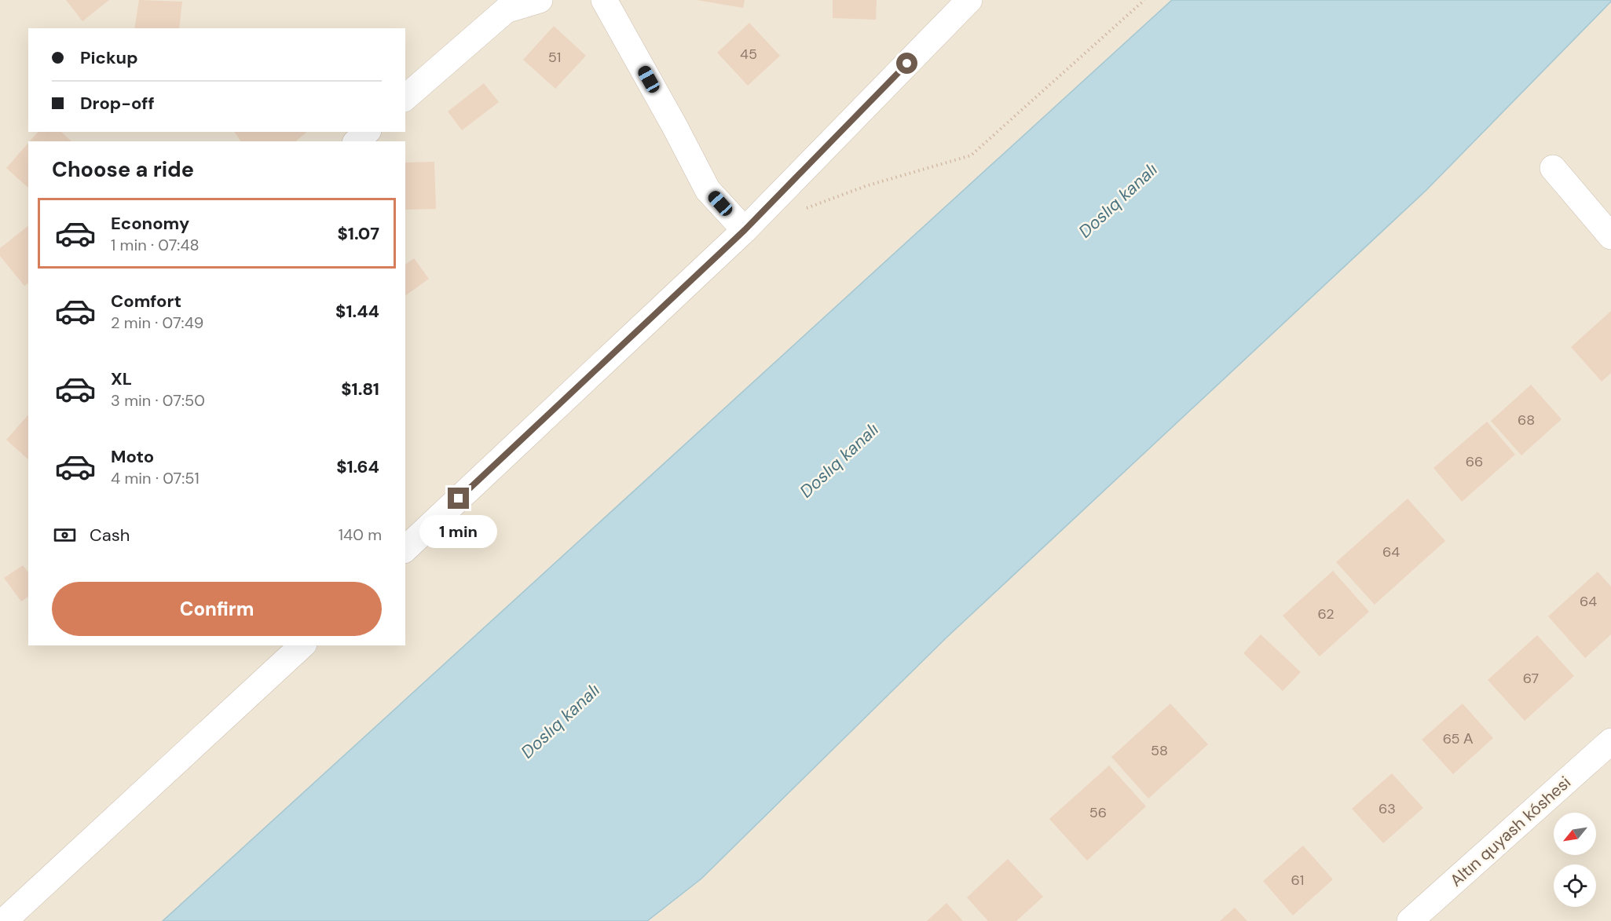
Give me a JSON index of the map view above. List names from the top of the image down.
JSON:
{
  "streets": {
    "street": ["Altın quyash kóshesi"]
  },
  "water": ["Doslıq kanalı"],
  "house_numbers": [
    "45",
    "51",
    "68",
    "66",
    "64",
    "64",
    "62",
    "67",
    "65 А",
    "58",
    "63",
    "56",
    "61"
  ],
  "north": "bottom left",
  "page": {
    "banner": ["Pickup", "Drop-off"],
    "heading": "Choose a ride",
    "list": [
      {
        "name": "Economy",
        "note": "1 min · 07:48",
        "value": "$1.07"
      },
      {
        "name": "Comfort",
        "note": "2 min · 07:49",
        "value": "$1.44"
      },
      {
        "name": "XL",
        "note": "3 min · 07:50",
        "value": "$1.81"
      },
      {
        "name": "Moto",
        "note": "4 min · 07:51",
        "value": "$1.64"
      }
    ],
    "pay": ["Cash", "140 m"],
    "bubble": "1 min",
    "buttons": "Confirm"
  }
}
